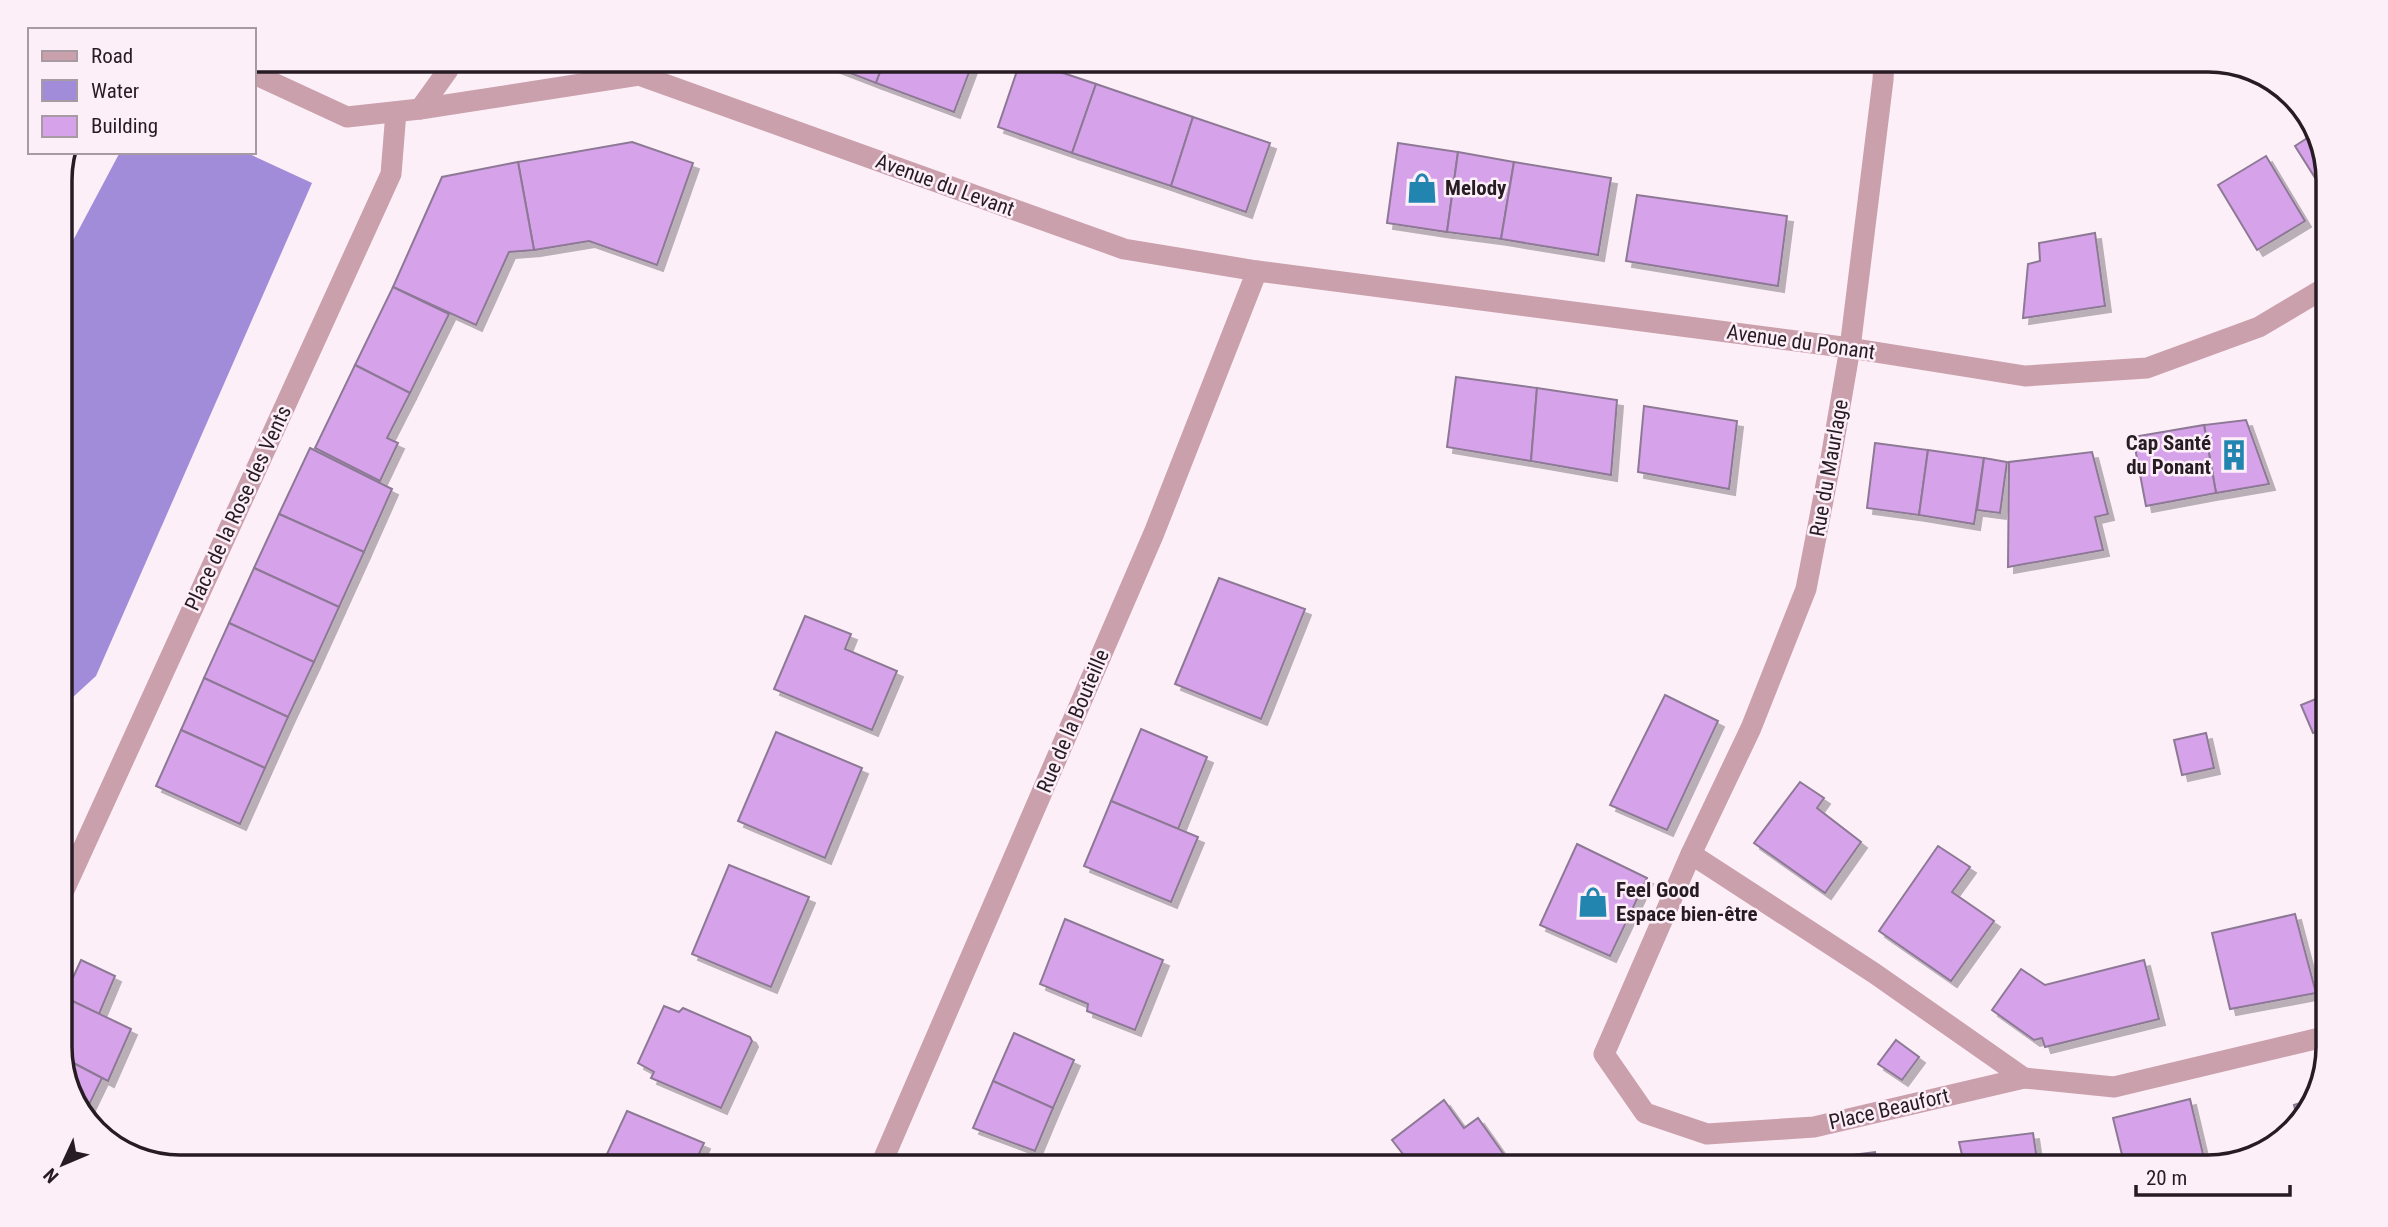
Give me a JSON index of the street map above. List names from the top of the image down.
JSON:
{
  "streets": {
    "street": [
      "Avenue du Levant",
      "Avenue du Ponant",
      "Rue du Maurlage",
      "Place de la Rose des Vents",
      "Rue de la Bouteille",
      "Place Beaufort"
    ]
  },
  "crossings": [
    ["Avenue du Levant", "Avenue du Ponant"],
    ["Avenue du Levant", "Place de la Rose des Vents"],
    ["Avenue du Levant", "Rue de la Bouteille"],
    ["Avenue du Ponant", "Rue du Maurlage"],
    ["Avenue du Ponant", "Rue de la Bouteille"],
    ["Rue du Maurlage", "Place Beaufort"]
  ],
  "places": {
    "shop": ["Melody", "Feel Good Espace bien-être"],
    "building": ["Cap Santé du Ponant"]
  },
  "legend": ["Road", "Water", "Building"],
  "scale_bar": "20 m",
  "north": "bottom left"
}
